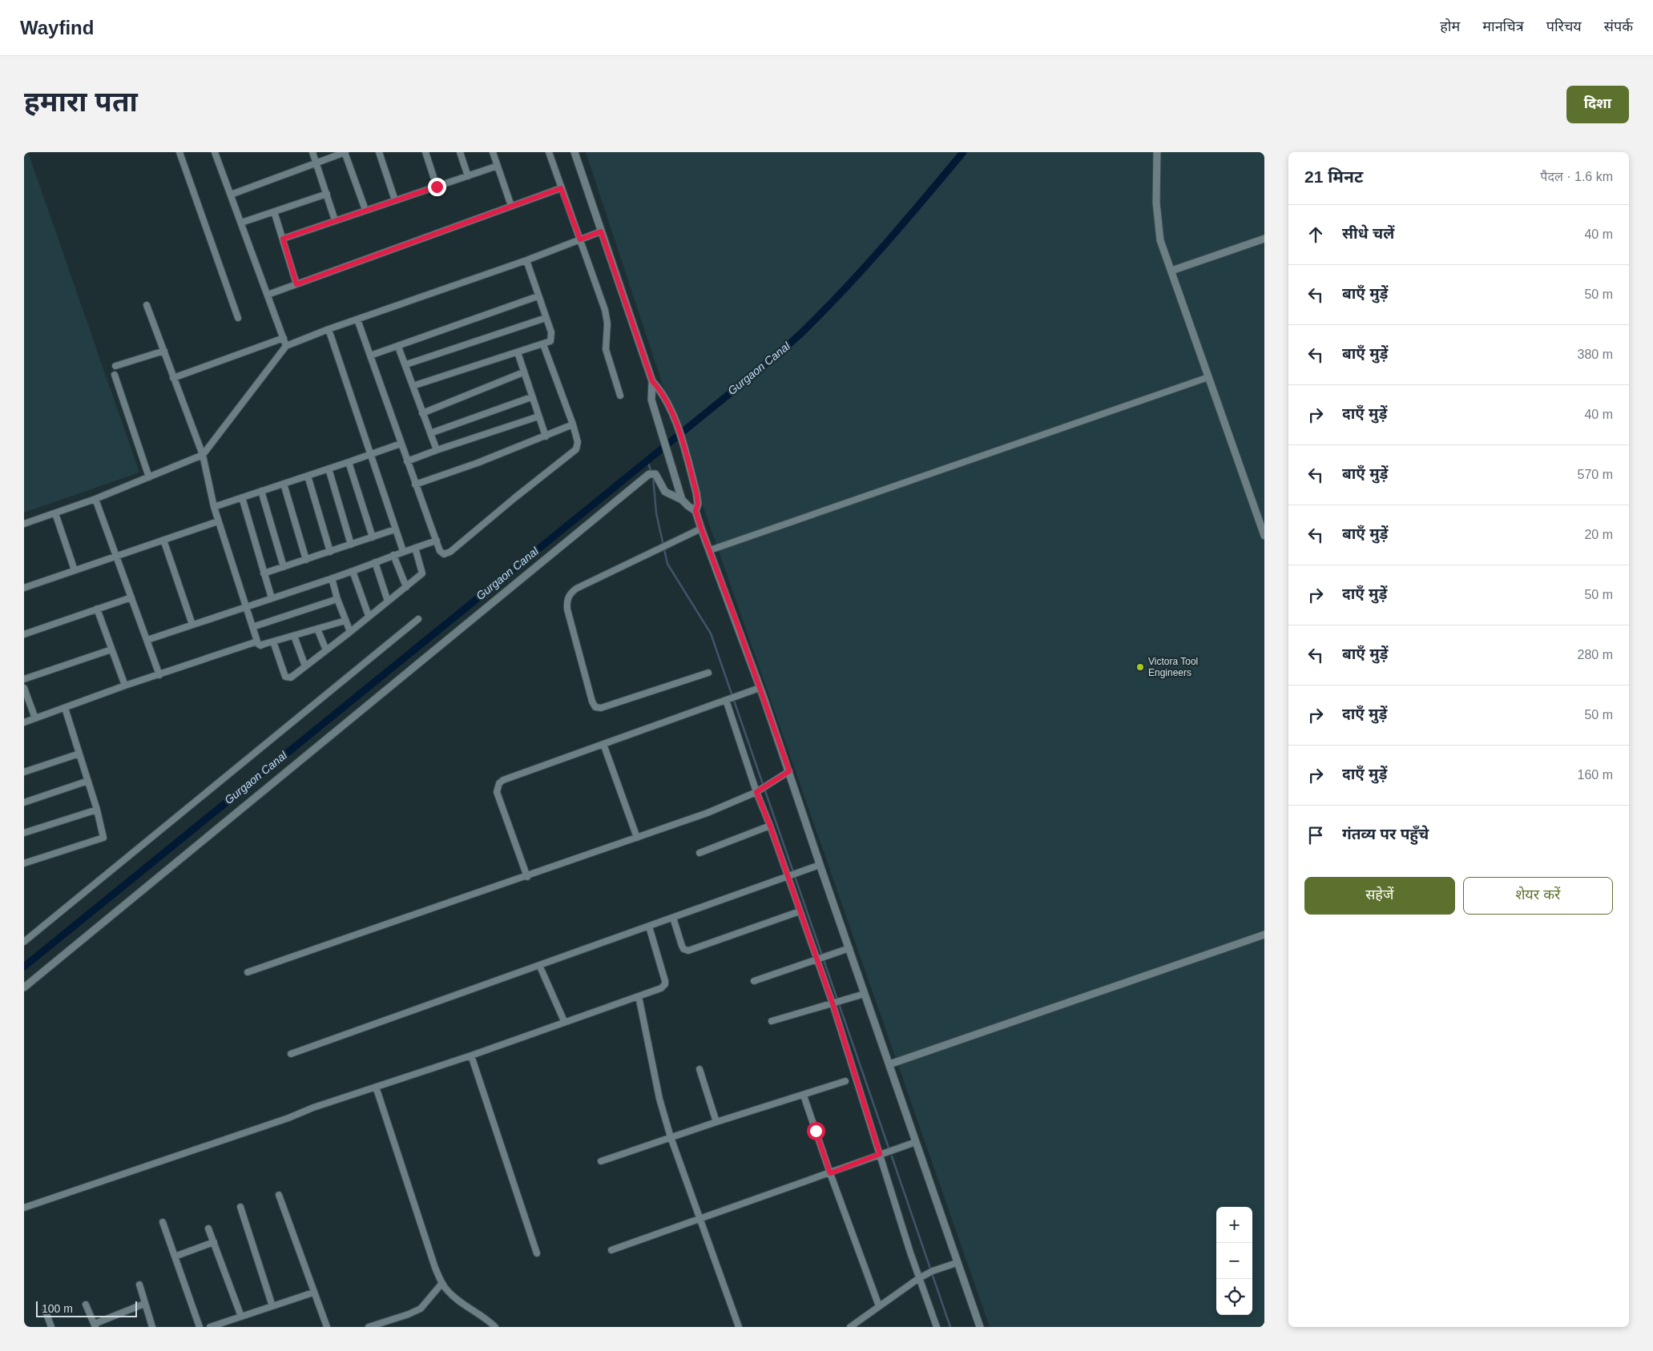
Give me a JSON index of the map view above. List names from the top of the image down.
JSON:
{
  "water": ["Gurgaon Canal"],
  "places": ["Victora Tool Engineers"],
  "scale_bar": "100 m",
  "page": {
    "header": "Wayfind",
    "nav": [
      "होम",
      "मानचित्र",
      "परिचय",
      "संपर्क"
    ],
    "title": "हमारा पता",
    "buttons": [
      "दिशा",
      ["सहेजें", "शेयर करें"]
    ],
    "heading": ["21 मिनट", "पैदल · 1.6 km"],
    "list": [
      ["सीधे चलें", "40 m"],
      ["बाएँ मुड़ें", "50 m"],
      ["बाएँ मुड़ें", "380 m"],
      ["दाएँ मुड़ें", "40 m"],
      ["बाएँ मुड़ें", "570 m"],
      ["बाएँ मुड़ें", "20 m"],
      ["दाएँ मुड़ें", "50 m"],
      ["बाएँ मुड़ें", "280 m"],
      ["दाएँ मुड़ें", "50 m"],
      ["दाएँ मुड़ें", "160 m"],
      "गंतव्य पर पहुँचे"
    ],
    "map_buttons": ["+", "−"],
    "scale": "100 m"
  }
}
